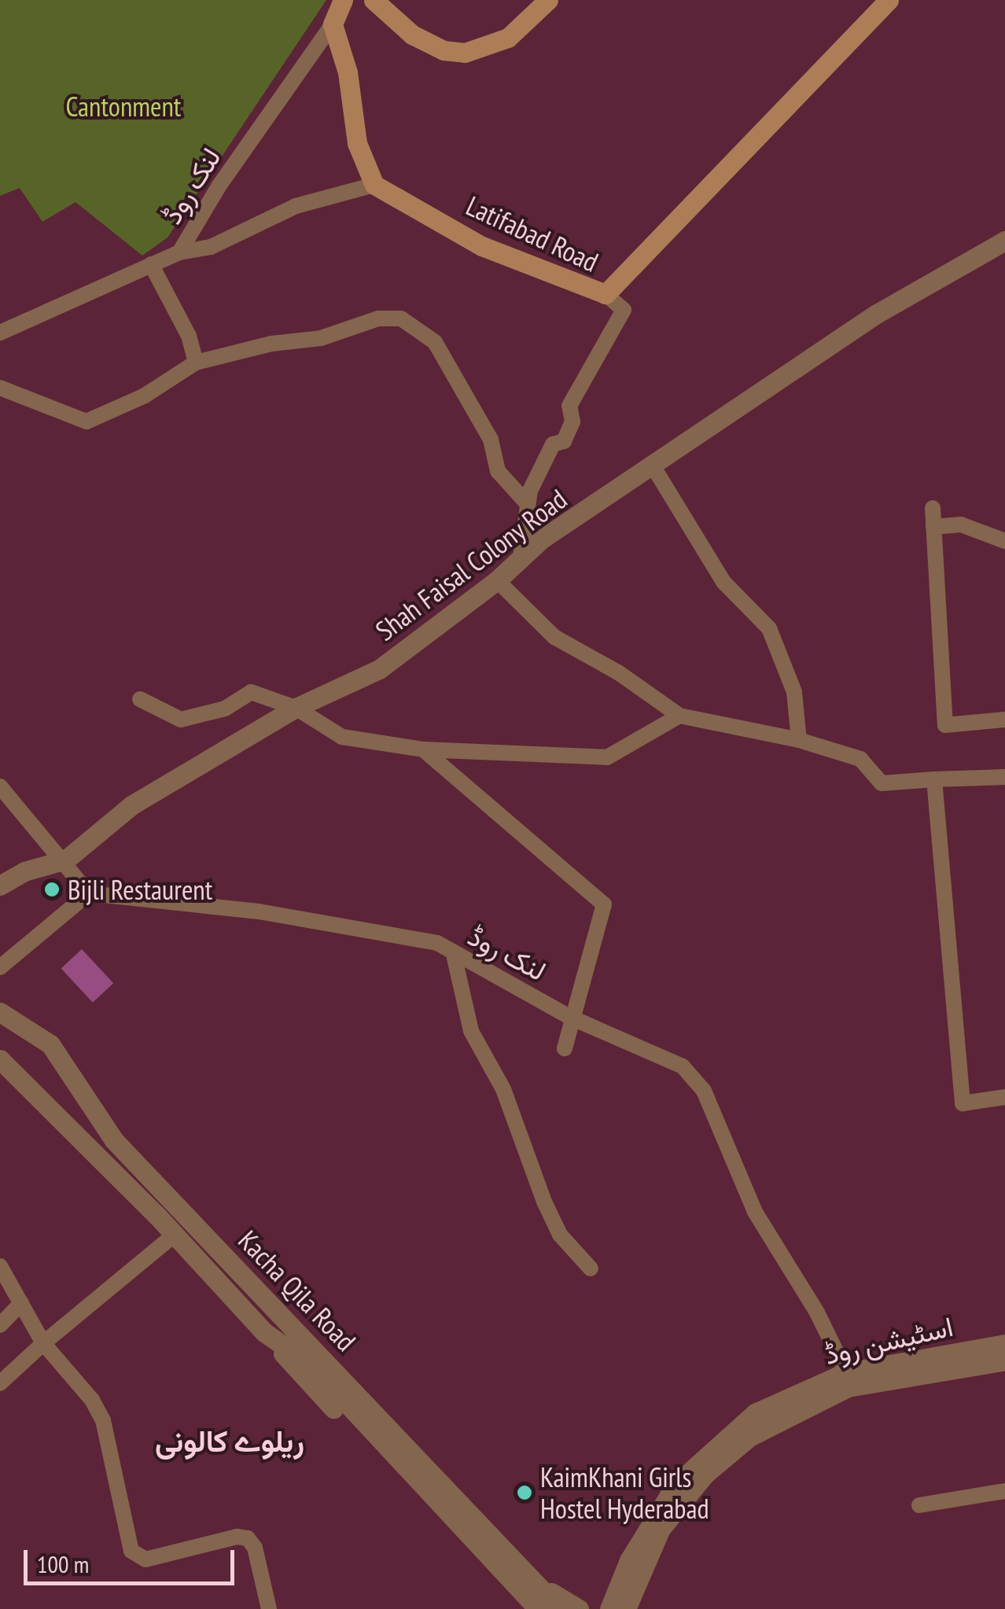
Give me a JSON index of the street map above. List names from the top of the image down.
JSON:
{
  "streets": {
    "main road": ["Latifabad Road"],
    "street": [
      "لنک روڈ",
      "Shah Faisal Colony Road",
      "Kacha Qila Road",
      "اسٹیشن روڈ"
    ]
  },
  "crossings": [
    ["لنک روڈ", "اسٹیشن روڈ"]
  ],
  "districts": ["ریلوے کالونی"],
  "parks": ["Cantonment"],
  "places": ["Bijli Restaurent", "KaimKhani Girls Hostel Hyderabad"],
  "scale_bar": "100 m"
}
